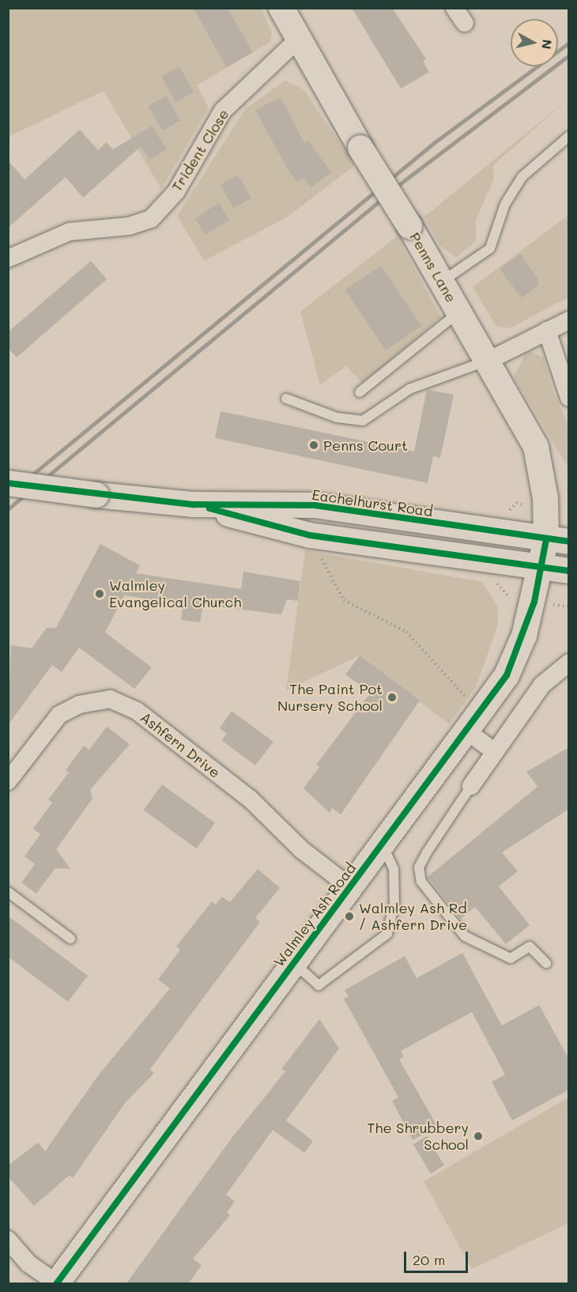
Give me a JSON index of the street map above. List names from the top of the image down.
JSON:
{
  "streets": {
    "main road": ["Penns Lane", "Eachelhurst Road", "Walmley Ash Road"],
    "street": ["Trident Close", "Ashfern Drive"]
  },
  "crossings": [
    ["Trident Close", "Penns Lane"],
    ["Penns Lane", "Eachelhurst Road"],
    ["Penns Lane", "Walmley Ash Road"],
    ["Eachelhurst Road", "Walmley Ash Road"],
    ["Ashfern Drive", "Walmley Ash Road"]
  ],
  "places": [
    "Penns Court",
    "Walmley Evangelical Church",
    "The Paint Pot Nursery School",
    "Walmley Ash Rd / Ashfern Drive",
    "The Shrubbery School"
  ],
  "scale_bar": "20 m",
  "north": "right"
}
